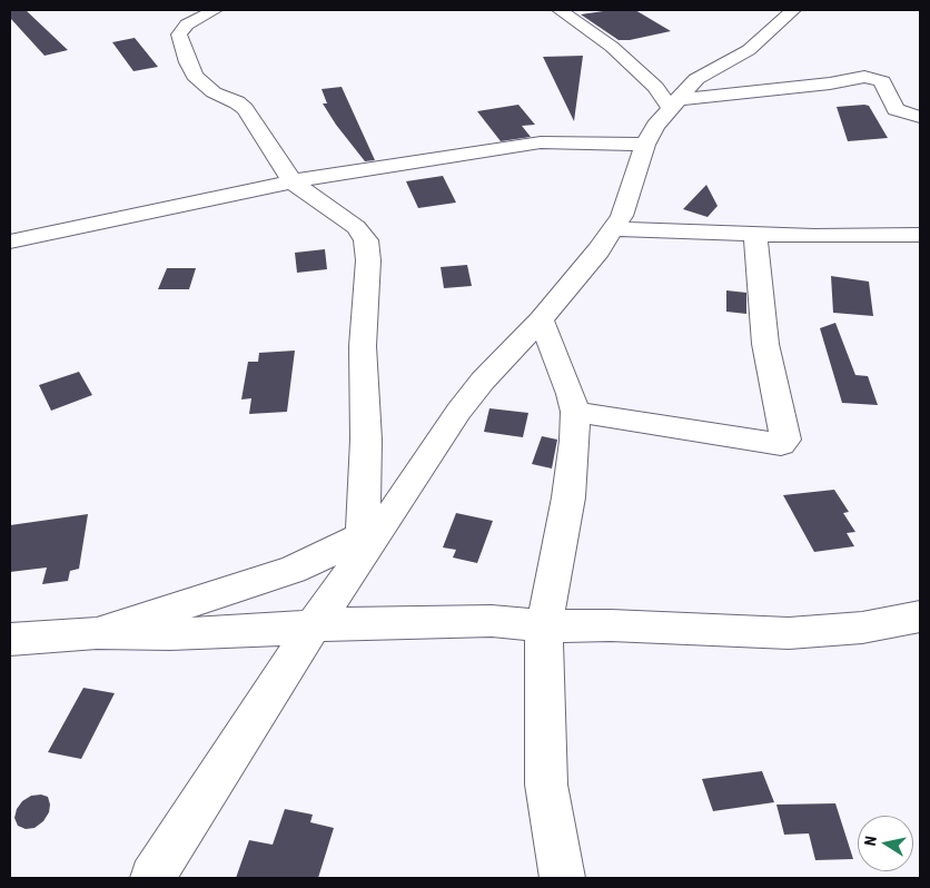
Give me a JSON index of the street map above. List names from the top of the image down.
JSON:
{
  "north": "left"
}
